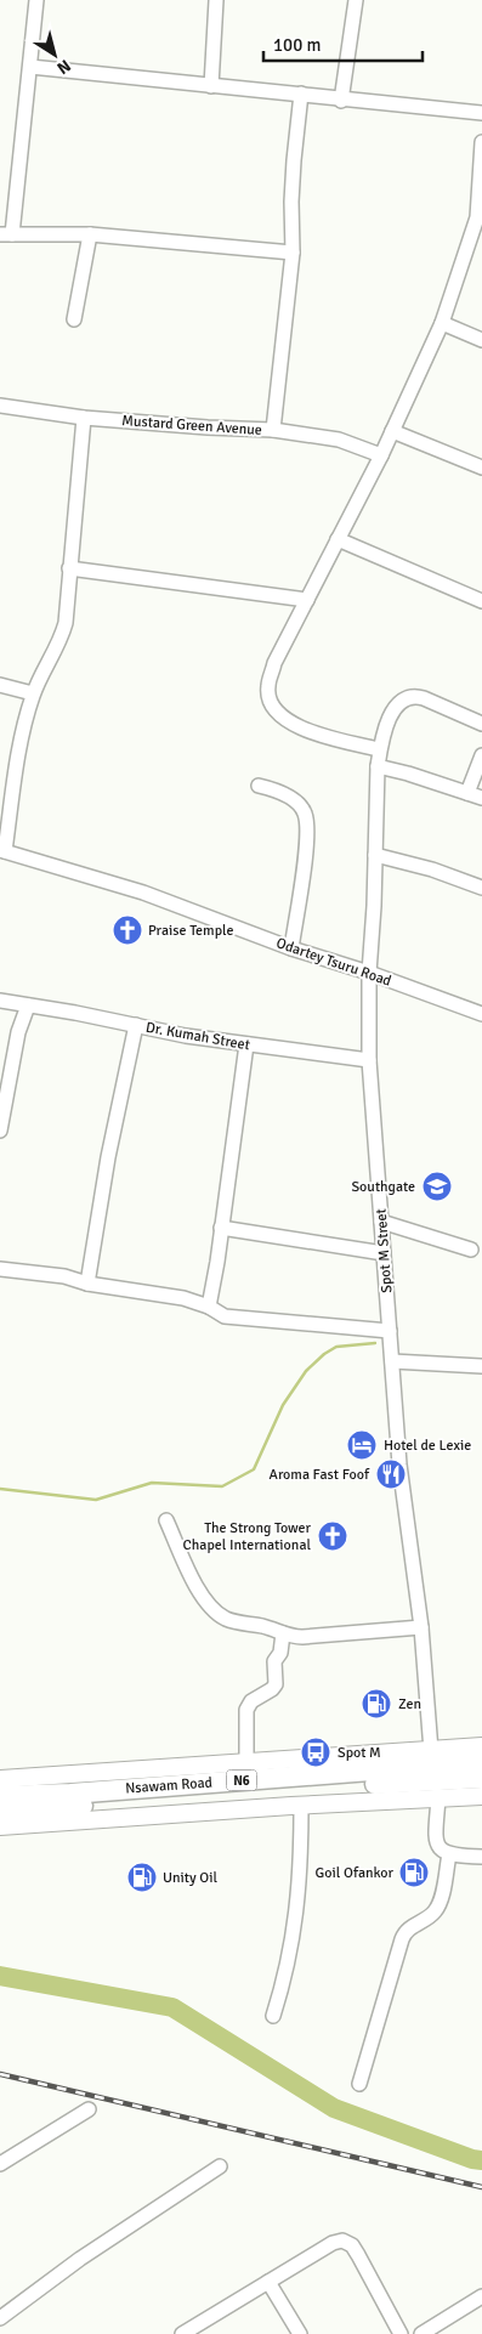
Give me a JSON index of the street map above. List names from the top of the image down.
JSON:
{
  "streets": {
    "highway": ["N6", "Nsawam Road"],
    "street": [
      "Mustard Green Avenue",
      "Odartey Tsuru Road",
      "Dr. Kumah Street",
      "Spot M Street"
    ]
  },
  "crossings": [
    ["Odartey Tsuru Road", "Spot M Street"],
    ["Dr. Kumah Street", "Spot M Street"]
  ],
  "places": {
    "church": ["Praise Temple", "The Strong Tower Chapel International"],
    "school or university": ["Southgate"],
    "hotel": ["Hotel de Lexie"],
    "restaurant": ["Aroma Fast Foof"],
    "fuel station": ["Zen", "Goil Ofankor", "Unity Oil"],
    "bus stop": ["Spot M"]
  },
  "scale_bar": "100 m",
  "north": "bottom right"
}
